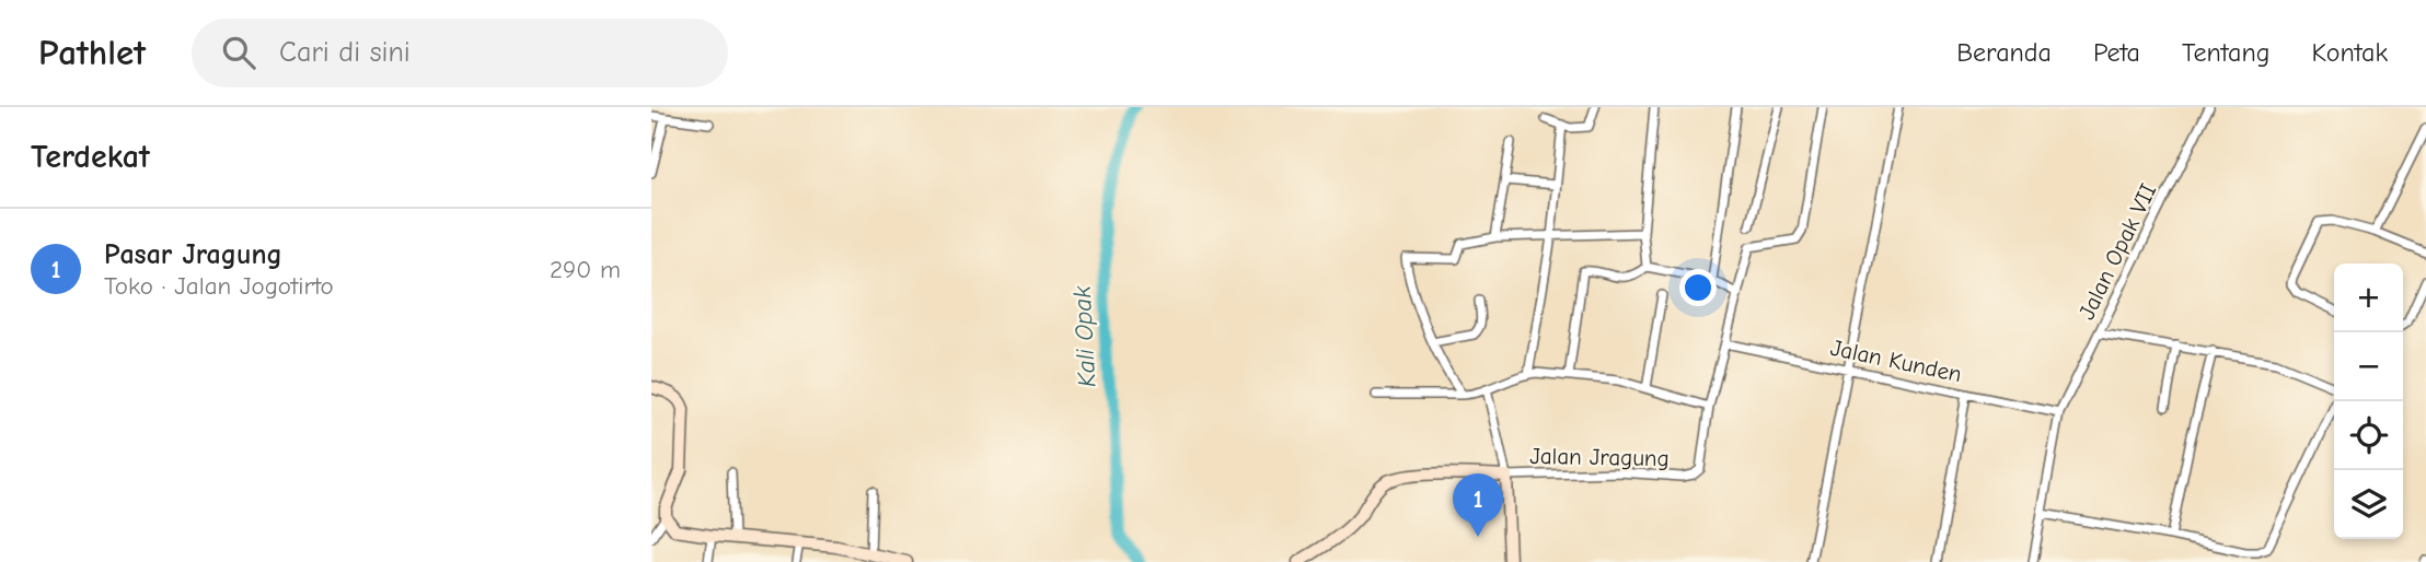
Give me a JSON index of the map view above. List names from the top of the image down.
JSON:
{
  "streets": {
    "street": ["Jalan Opak VII", "Jalan Kunden", "Jalan Jragung"]
  },
  "crossings": [
    ["Jalan Opak VII", "Jalan Kunden"],
    ["Jalan Kunden", "Jalan Jragung"]
  ],
  "water": ["Kali Opak"],
  "page": {
    "header": "Pathlet",
    "search": "Cari di sini",
    "nav": [
      "Beranda",
      "Peta",
      "Tentang",
      "Kontak"
    ],
    "heading": "Terdekat",
    "list": [
      {
        "mark": "1",
        "name": "Pasar Jragung",
        "note": "Toko · Jalan Jogotirto",
        "value": "290 m"
      }
    ],
    "map_buttons": ["+", "−"],
    "pins": "1"
  }
}
